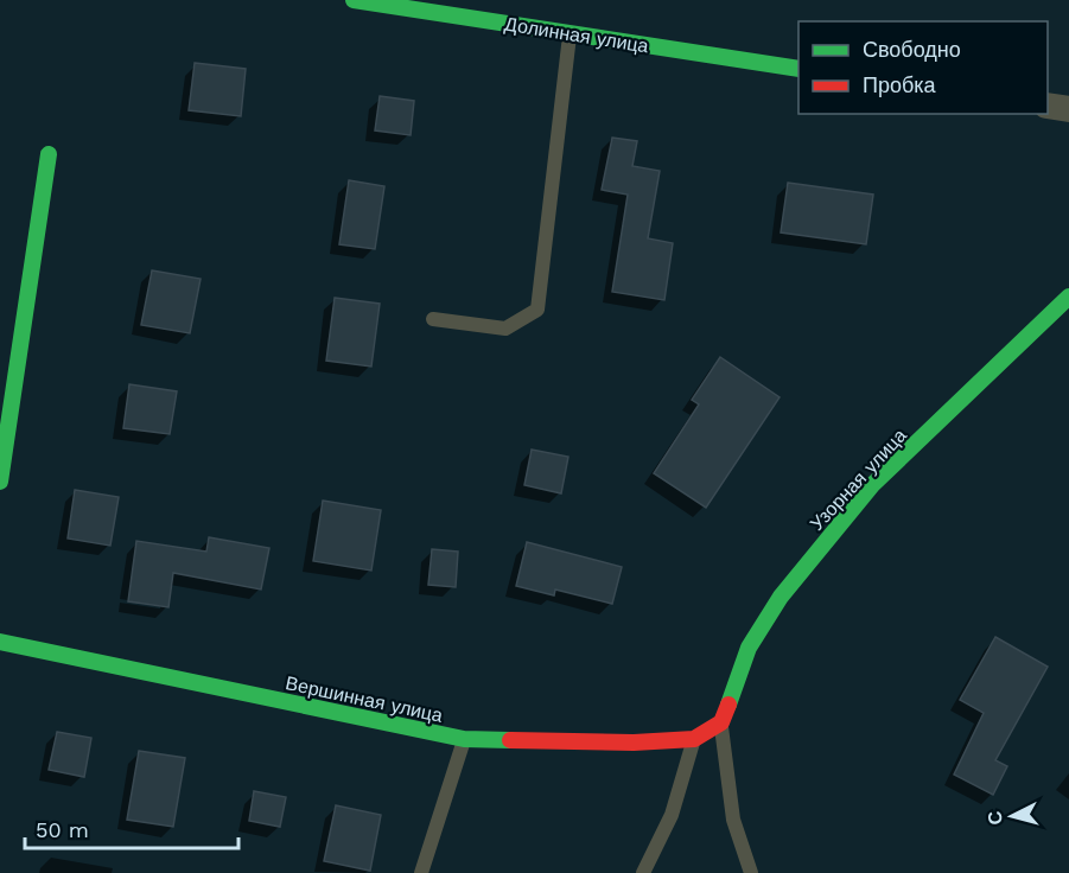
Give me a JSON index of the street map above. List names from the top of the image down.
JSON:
{
  "streets": {
    "street": ["Долинная улица", "Узорная улица", "Вершинная улица"]
  },
  "legend": ["Свободно", "Пробка"],
  "scale_bar": "50 m",
  "north": "left"
}
